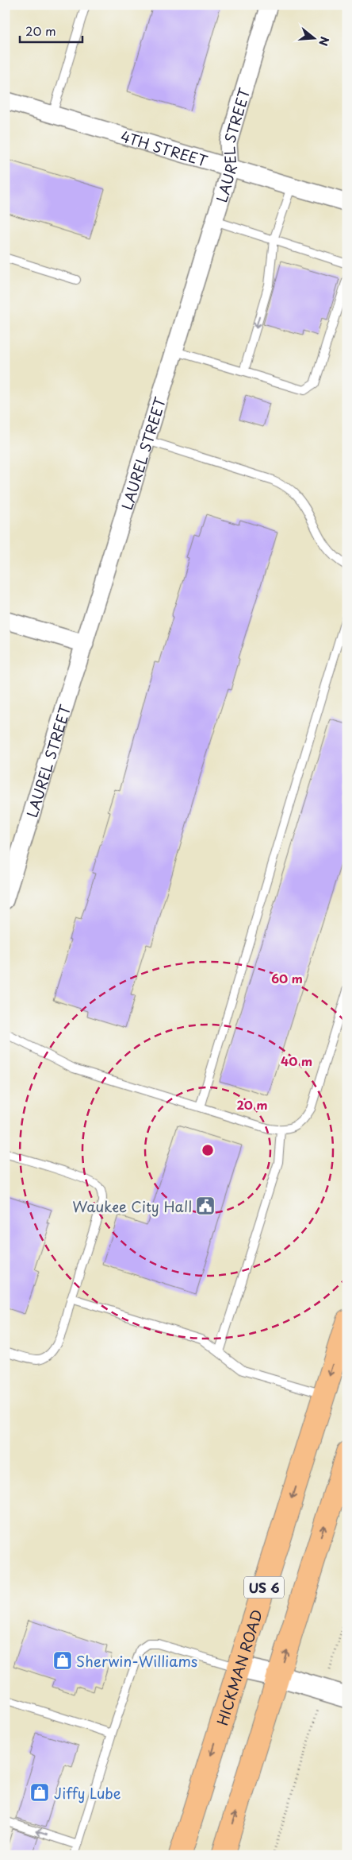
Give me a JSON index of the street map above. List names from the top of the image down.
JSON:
{
  "streets": {
    "highway": ["US 6", "HICKMAN ROAD"],
    "street": ["LAUREL STREET", "4TH STREET"]
  },
  "crossings": [
    ["LAUREL STREET", "4TH STREET"]
  ],
  "places": {
    "public building": ["Waukee City Hall"],
    "shop": ["Sherwin-Williams", "Jiffy Lube"]
  },
  "scale_bar": "20 m",
  "north": "right",
  "rings": ["60 m", "40 m", "20 m"]
}
